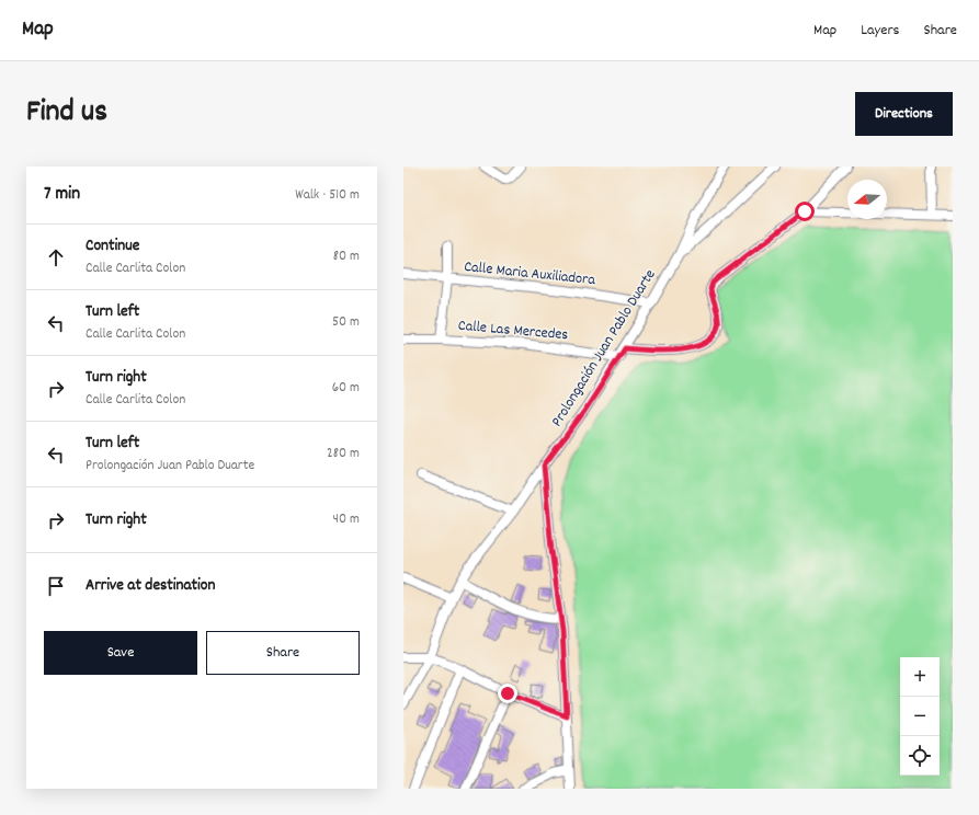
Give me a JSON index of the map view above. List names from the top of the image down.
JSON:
{
  "streets": {
    "street": ["Calle Maria Auxiliadora", "Calle Las Mercedes", "Prolongación Juan Pablo Duarte"]
  },
  "crossings": [
    ["Calle Maria Auxiliadora", "Prolongación Juan Pablo Duarte"],
    ["Calle Las Mercedes", "Prolongación Juan Pablo Duarte"]
  ],
  "north": "left",
  "page": {
    "header": "Map",
    "nav": ["Map", "Layers", "Share"],
    "title": "Find us",
    "buttons": [
      "Directions",
      ["Save", "Share"]
    ],
    "heading": ["7 min", "Walk · 510 m"],
    "list": [
      ["Continue", "Calle Carlita Colon", "80 m"],
      ["Turn left", "Calle Carlita Colon", "50 m"],
      ["Turn right", "Calle Carlita Colon", "60 m"],
      ["Turn left", "Prolongación Juan Pablo Duarte", "280 m"],
      ["Turn right", "40 m"],
      "Arrive at destination"
    ],
    "map_buttons": ["+", "−"]
  }
}
